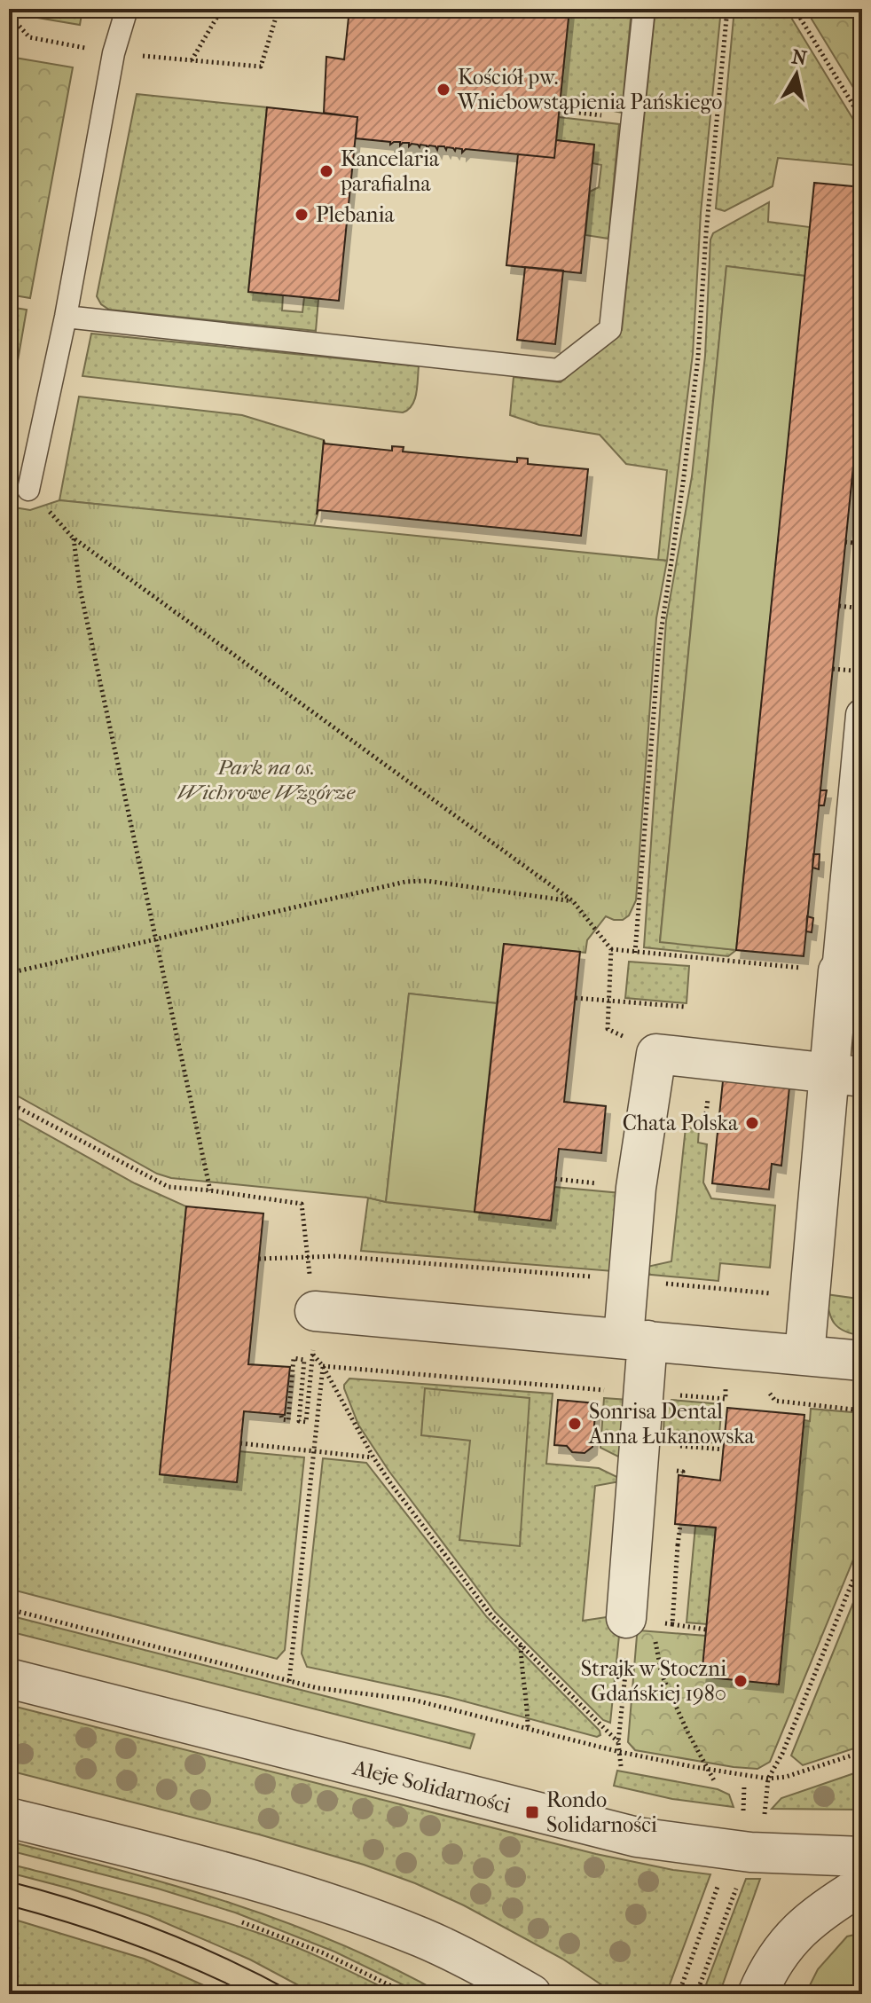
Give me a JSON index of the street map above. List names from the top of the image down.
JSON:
{
  "streets": {
    "street": ["Aleje Solidarności"]
  },
  "parks": ["Park na os. Wichrowe Wzgórze"],
  "places": {
    "other": [
      "Kościół pw. Wniebowstąpienia Pańskiego",
      "Kancelaria parafialna",
      "Plebania",
      "Chata Polska",
      "Sonrisa Dental Anna Łukanowska",
      "Strajk w Stoczni Gdańskiej 1980"
    ],
    "transit": ["Rondo Solidarności"]
  },
  "north": "top"
}
